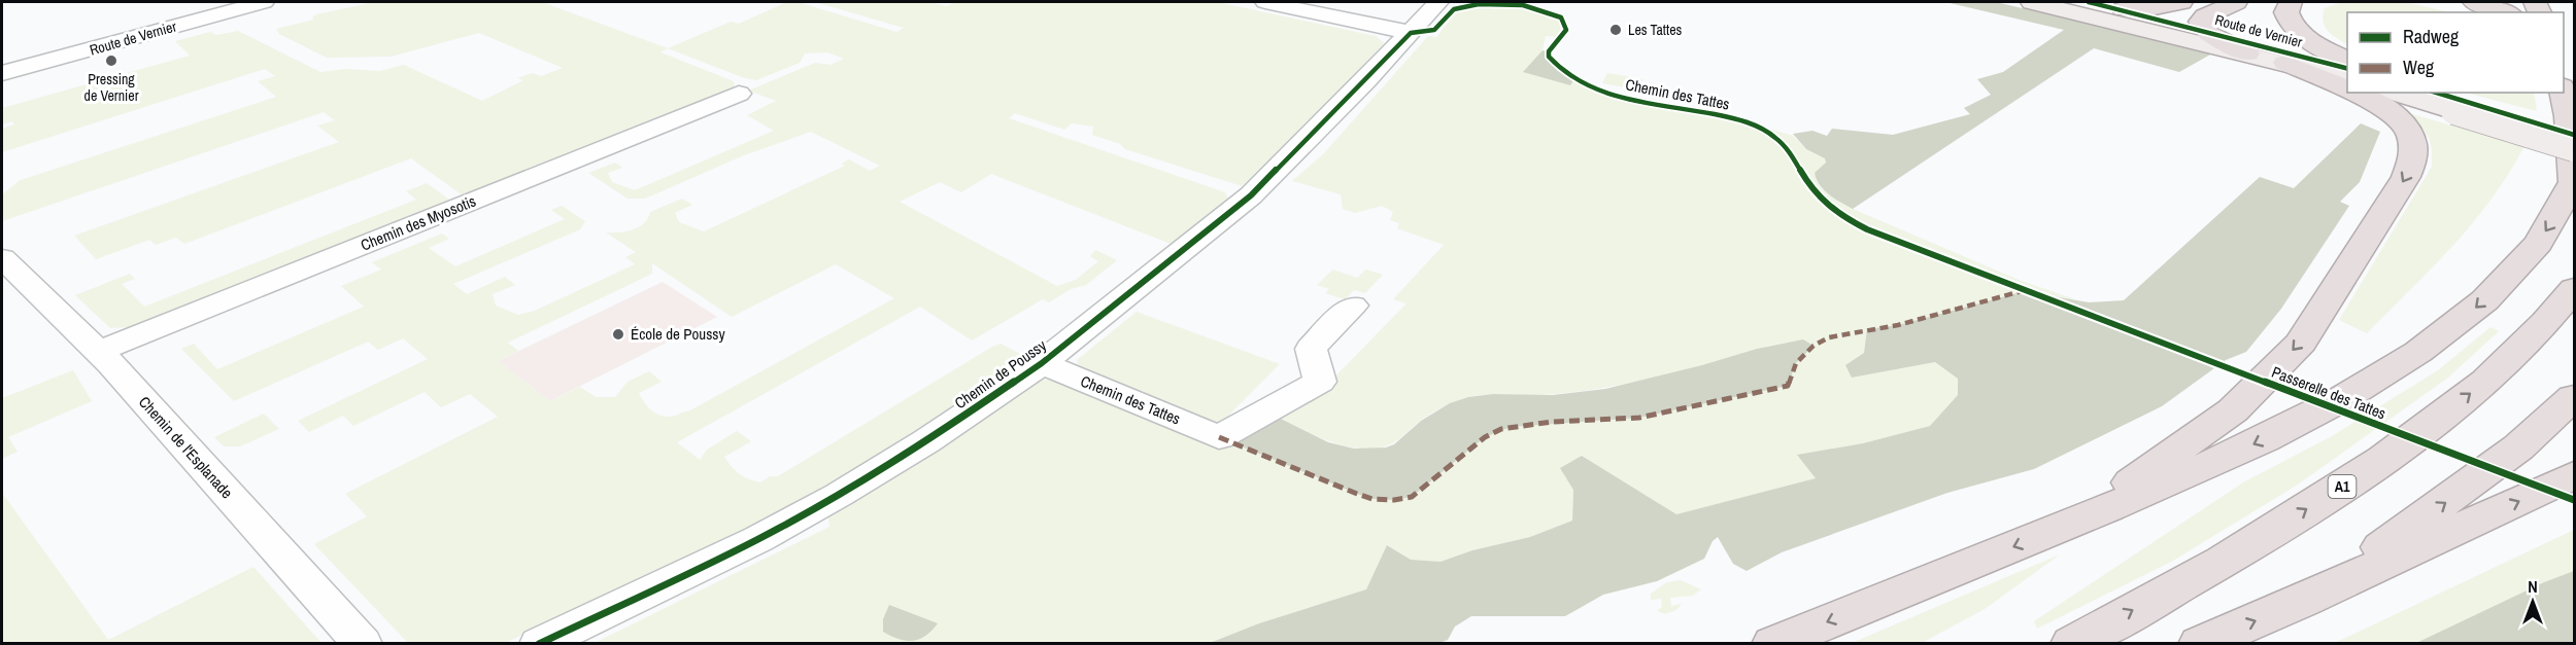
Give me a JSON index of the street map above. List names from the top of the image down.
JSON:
{
  "streets": {
    "highway": ["A1"],
    "main road": ["Route de Vernier"],
    "street": [
      "Chemin des Tattes",
      "Chemin des Myosotis",
      "Chemin de Poussy",
      "Chemin de l'Esplanade"
    ],
    "cycle path": ["Passerelle des Tattes"]
  },
  "crossings": [
    ["Chemin des Tattes", "Chemin de Poussy"],
    ["Chemin des Myosotis", "Chemin de l'Esplanade"]
  ],
  "places": ["Les Tattes", "Pressing de Vernier", "École de Poussy"],
  "legend": ["Radweg", "Weg"],
  "north": "top"
}
